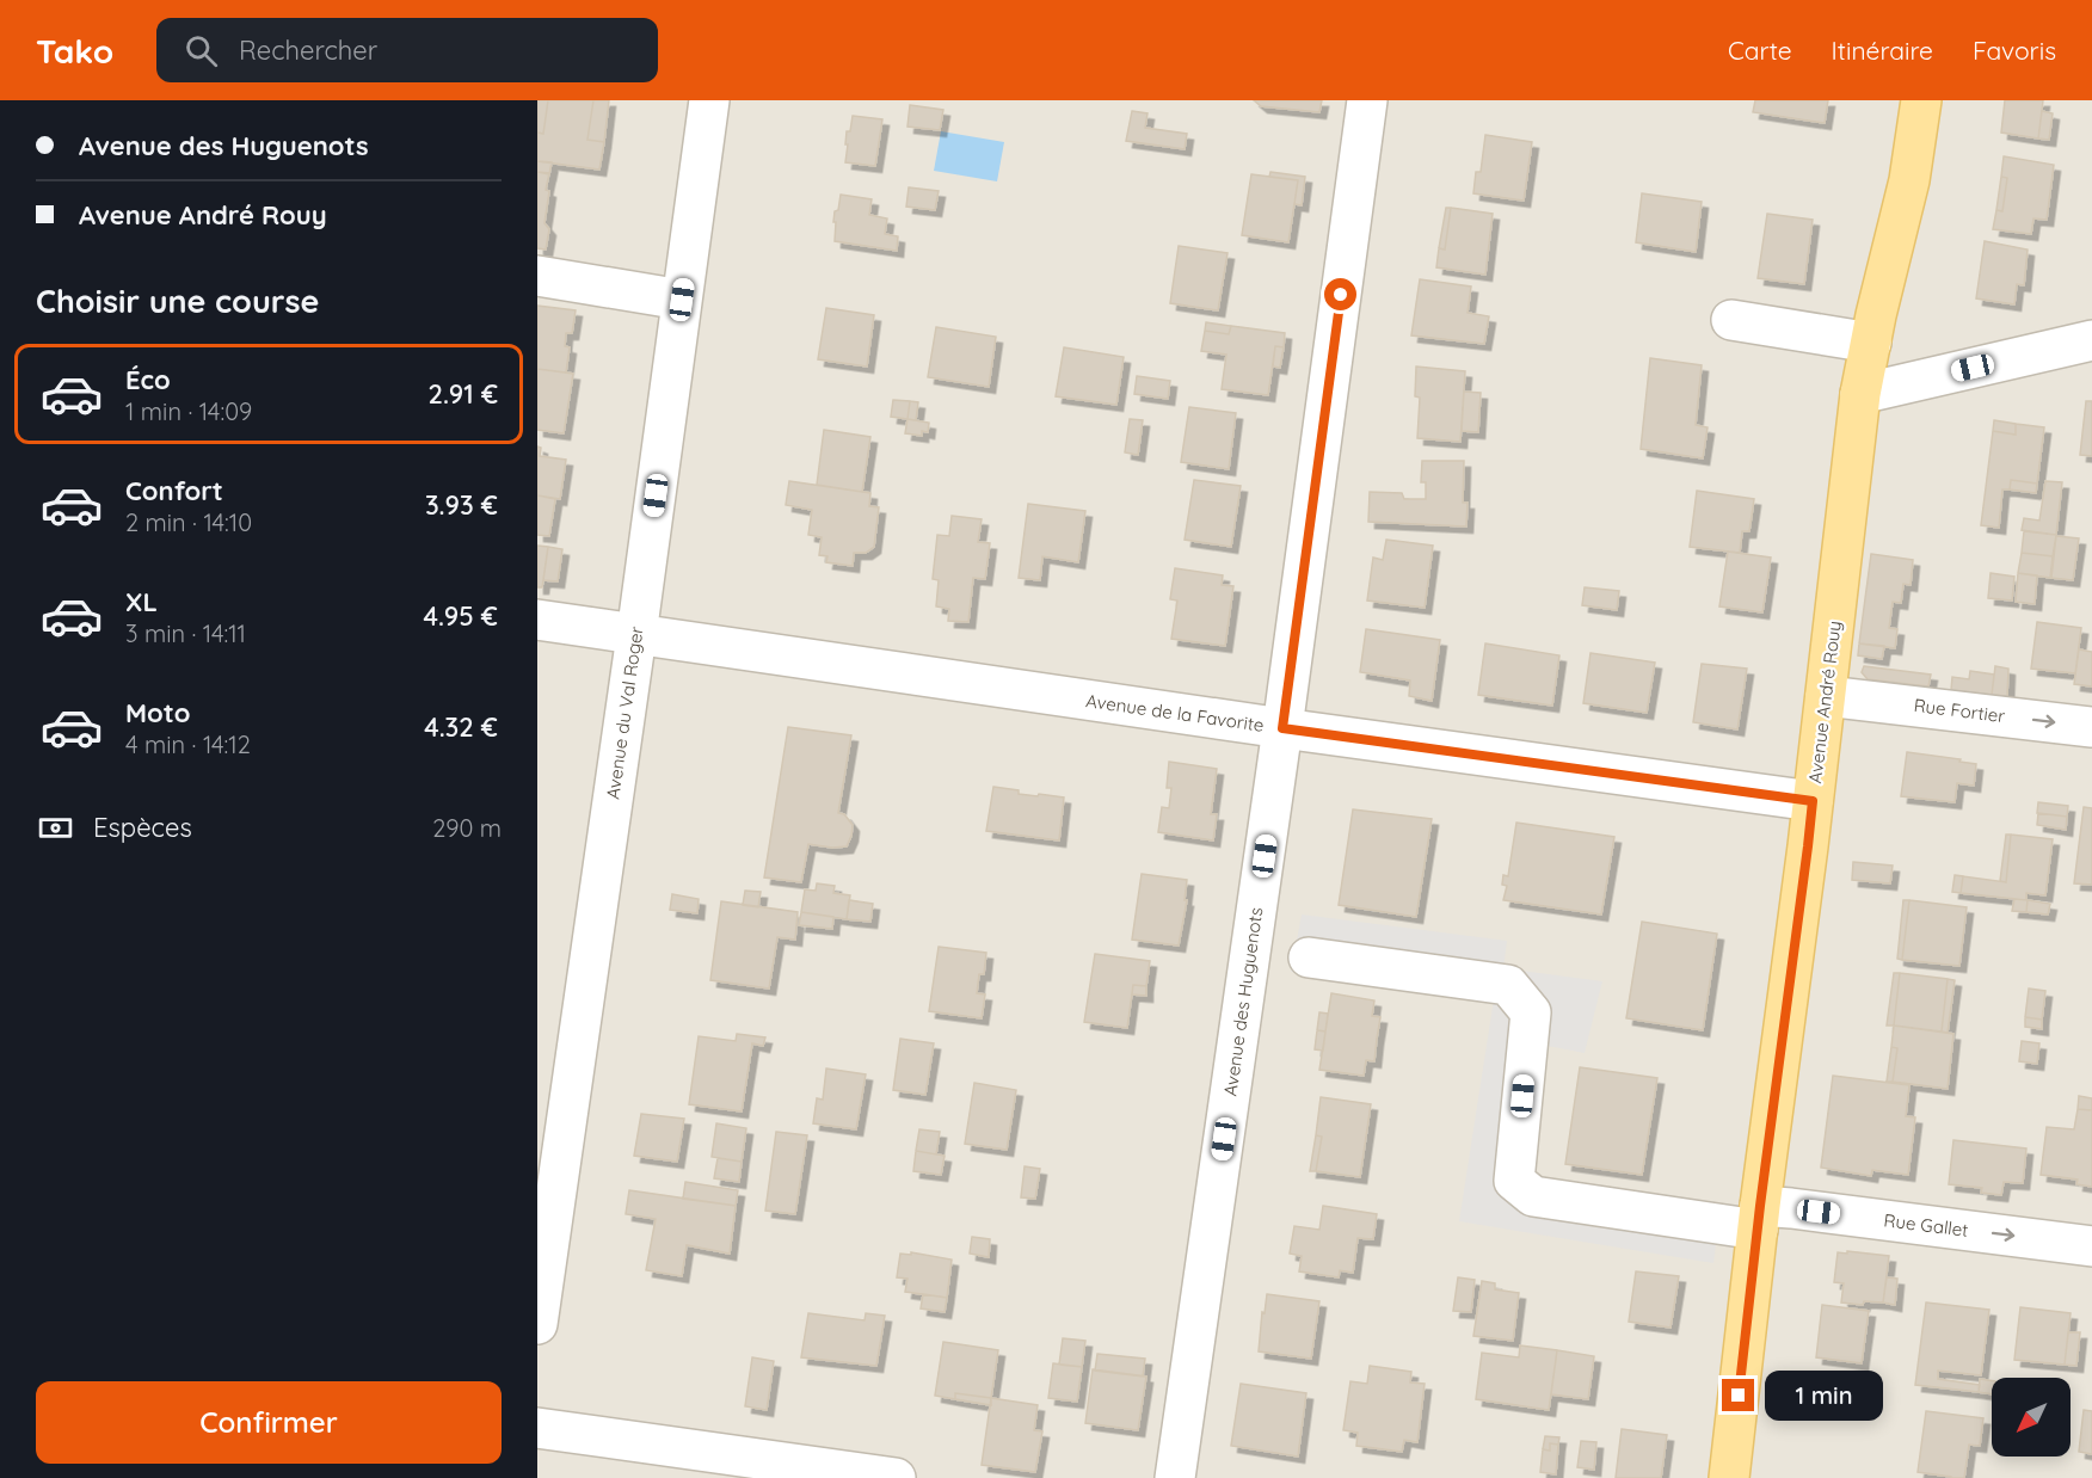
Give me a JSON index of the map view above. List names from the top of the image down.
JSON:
{
  "streets": {
    "main road": ["Avenue André Rouy"],
    "street": [
      "Rue Fortier",
      "Avenue du Val Roger",
      "Avenue de la Favorite",
      "Avenue des Huguenots",
      "Rue Gallet"
    ]
  },
  "crossings": [
    ["Avenue André Rouy", "Rue Fortier"],
    ["Avenue André Rouy", "Avenue de la Favorite"],
    ["Avenue André Rouy", "Rue Gallet"],
    ["Avenue du Val Roger", "Avenue de la Favorite"],
    ["Avenue de la Favorite", "Avenue des Huguenots"]
  ],
  "north": "bottom left",
  "page": {
    "header": "Tako",
    "search": "Rechercher",
    "nav": ["Carte", "Itinéraire", "Favoris"],
    "banner": ["Avenue des Huguenots", "Avenue André Rouy"],
    "heading": "Choisir une course",
    "list": [
      {
        "name": "Éco",
        "note": "1 min · 14:09",
        "value": "2.91 €"
      },
      {
        "name": "Confort",
        "note": "2 min · 14:10",
        "value": "3.93 €"
      },
      {
        "name": "XL",
        "note": "3 min · 14:11",
        "value": "4.95 €"
      },
      {
        "name": "Moto",
        "note": "4 min · 14:12",
        "value": "4.32 €"
      }
    ],
    "pay": ["Espèces", "290 m"],
    "buttons": "Confirmer",
    "bubble": "1 min"
  }
}
